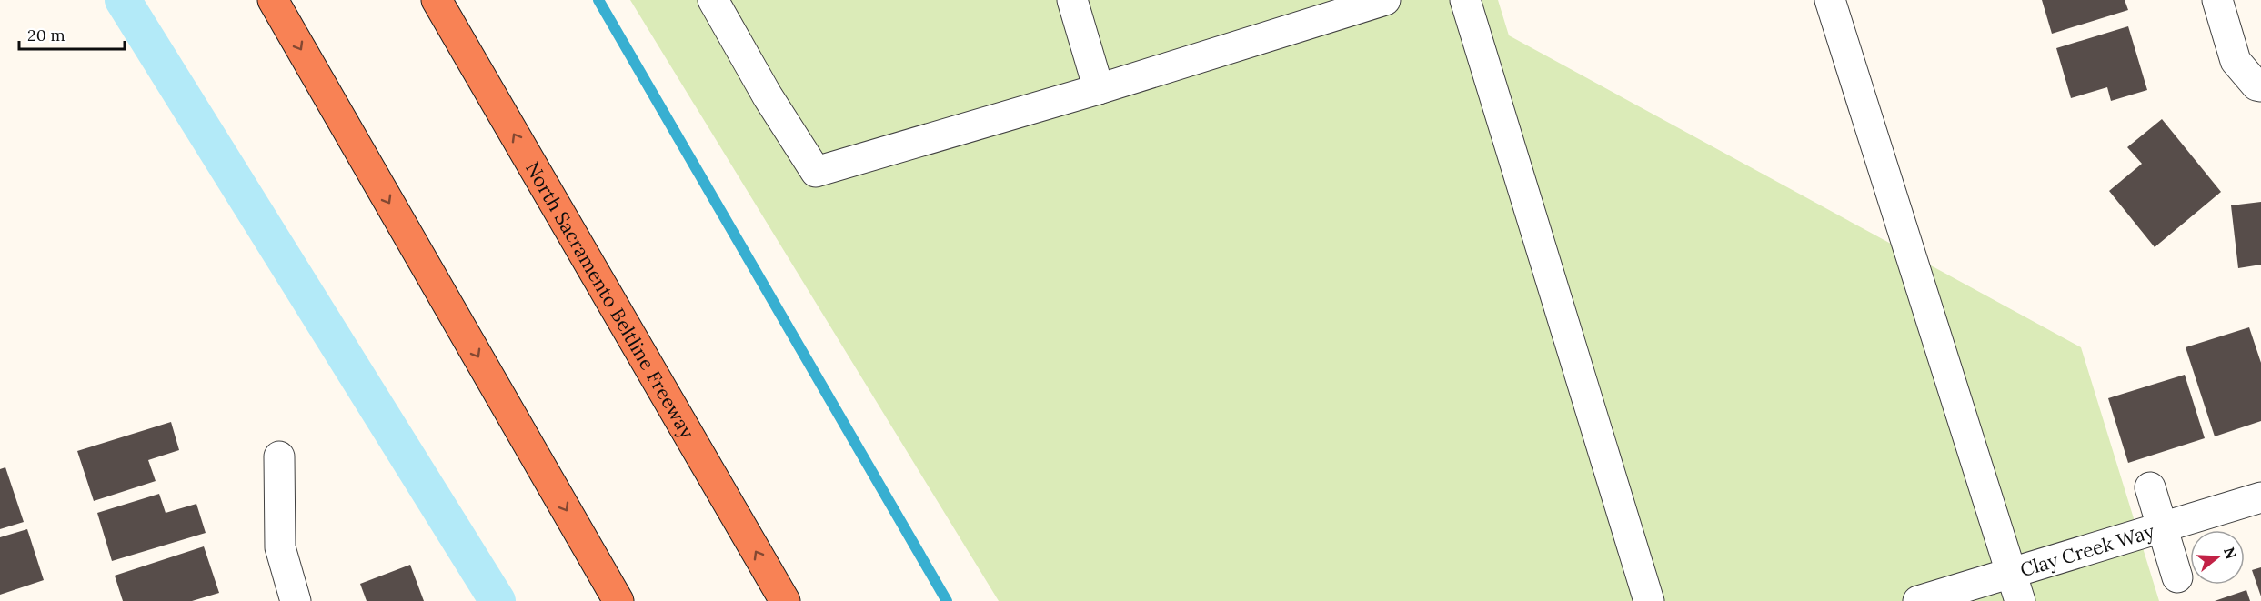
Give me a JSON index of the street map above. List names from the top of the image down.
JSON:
{
  "streets": {
    "highway": ["North Sacramento Beltline Freeway"],
    "street": ["Clay Creek Way"]
  },
  "scale_bar": "20 m",
  "north": "right"
}
